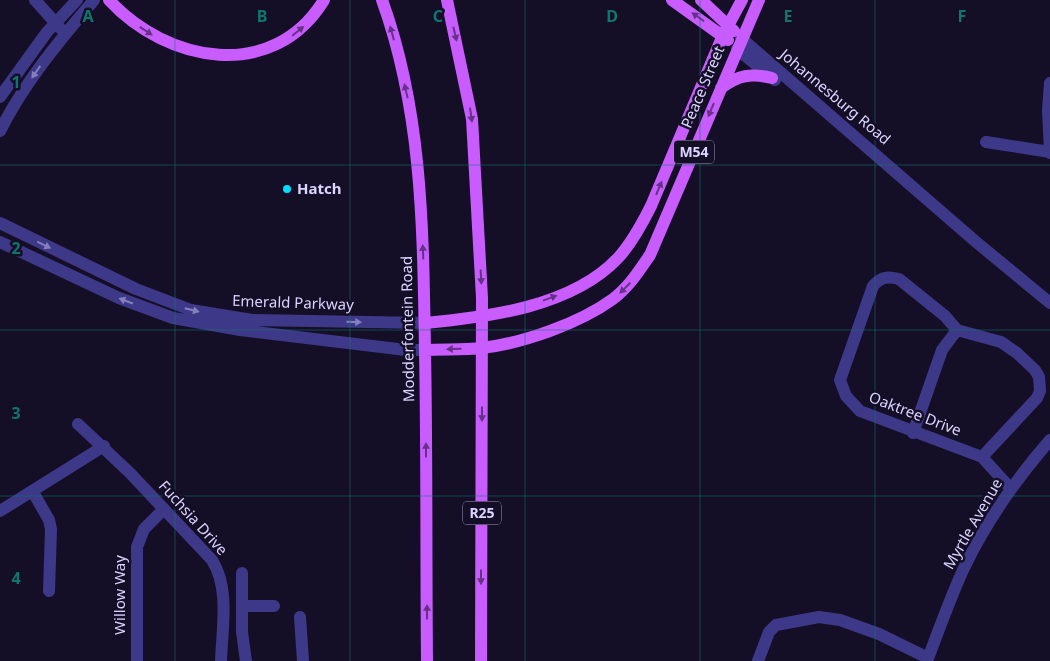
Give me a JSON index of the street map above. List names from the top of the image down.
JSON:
{
  "streets": {
    "main road": [
      "Peace Street",
      "M54",
      "Modderfontein Road",
      "R25"
    ],
    "street": [
      "Johannesburg Road",
      "Emerald Parkway",
      "Oaktree Drive",
      "Fuchsia Drive",
      "Myrtle Avenue",
      "Willow Way"
    ]
  },
  "crossings": [
    ["Peace Street", "Johannesburg Road"],
    ["Peace Street", "M54"],
    ["Peace Street", "Emerald Parkway"],
    ["Peace Street", "Modderfontein Road"],
    ["Peace Street", "R25"],
    ["M54", "Emerald Parkway"],
    ["M54", "Modderfontein Road"],
    ["M54", "R25"],
    ["Emerald Parkway", "Modderfontein Road"],
    ["Oaktree Drive", "Myrtle Avenue"],
    ["Fuchsia Drive", "Willow Way"]
  ],
  "places": ["Hatch"],
  "grid": {
    "columns": [
      "A",
      "B",
      "C",
      "D",
      "E",
      "F"
    ],
    "rows": [
      "1",
      "2",
      "3",
      "4"
    ]
  }
}
